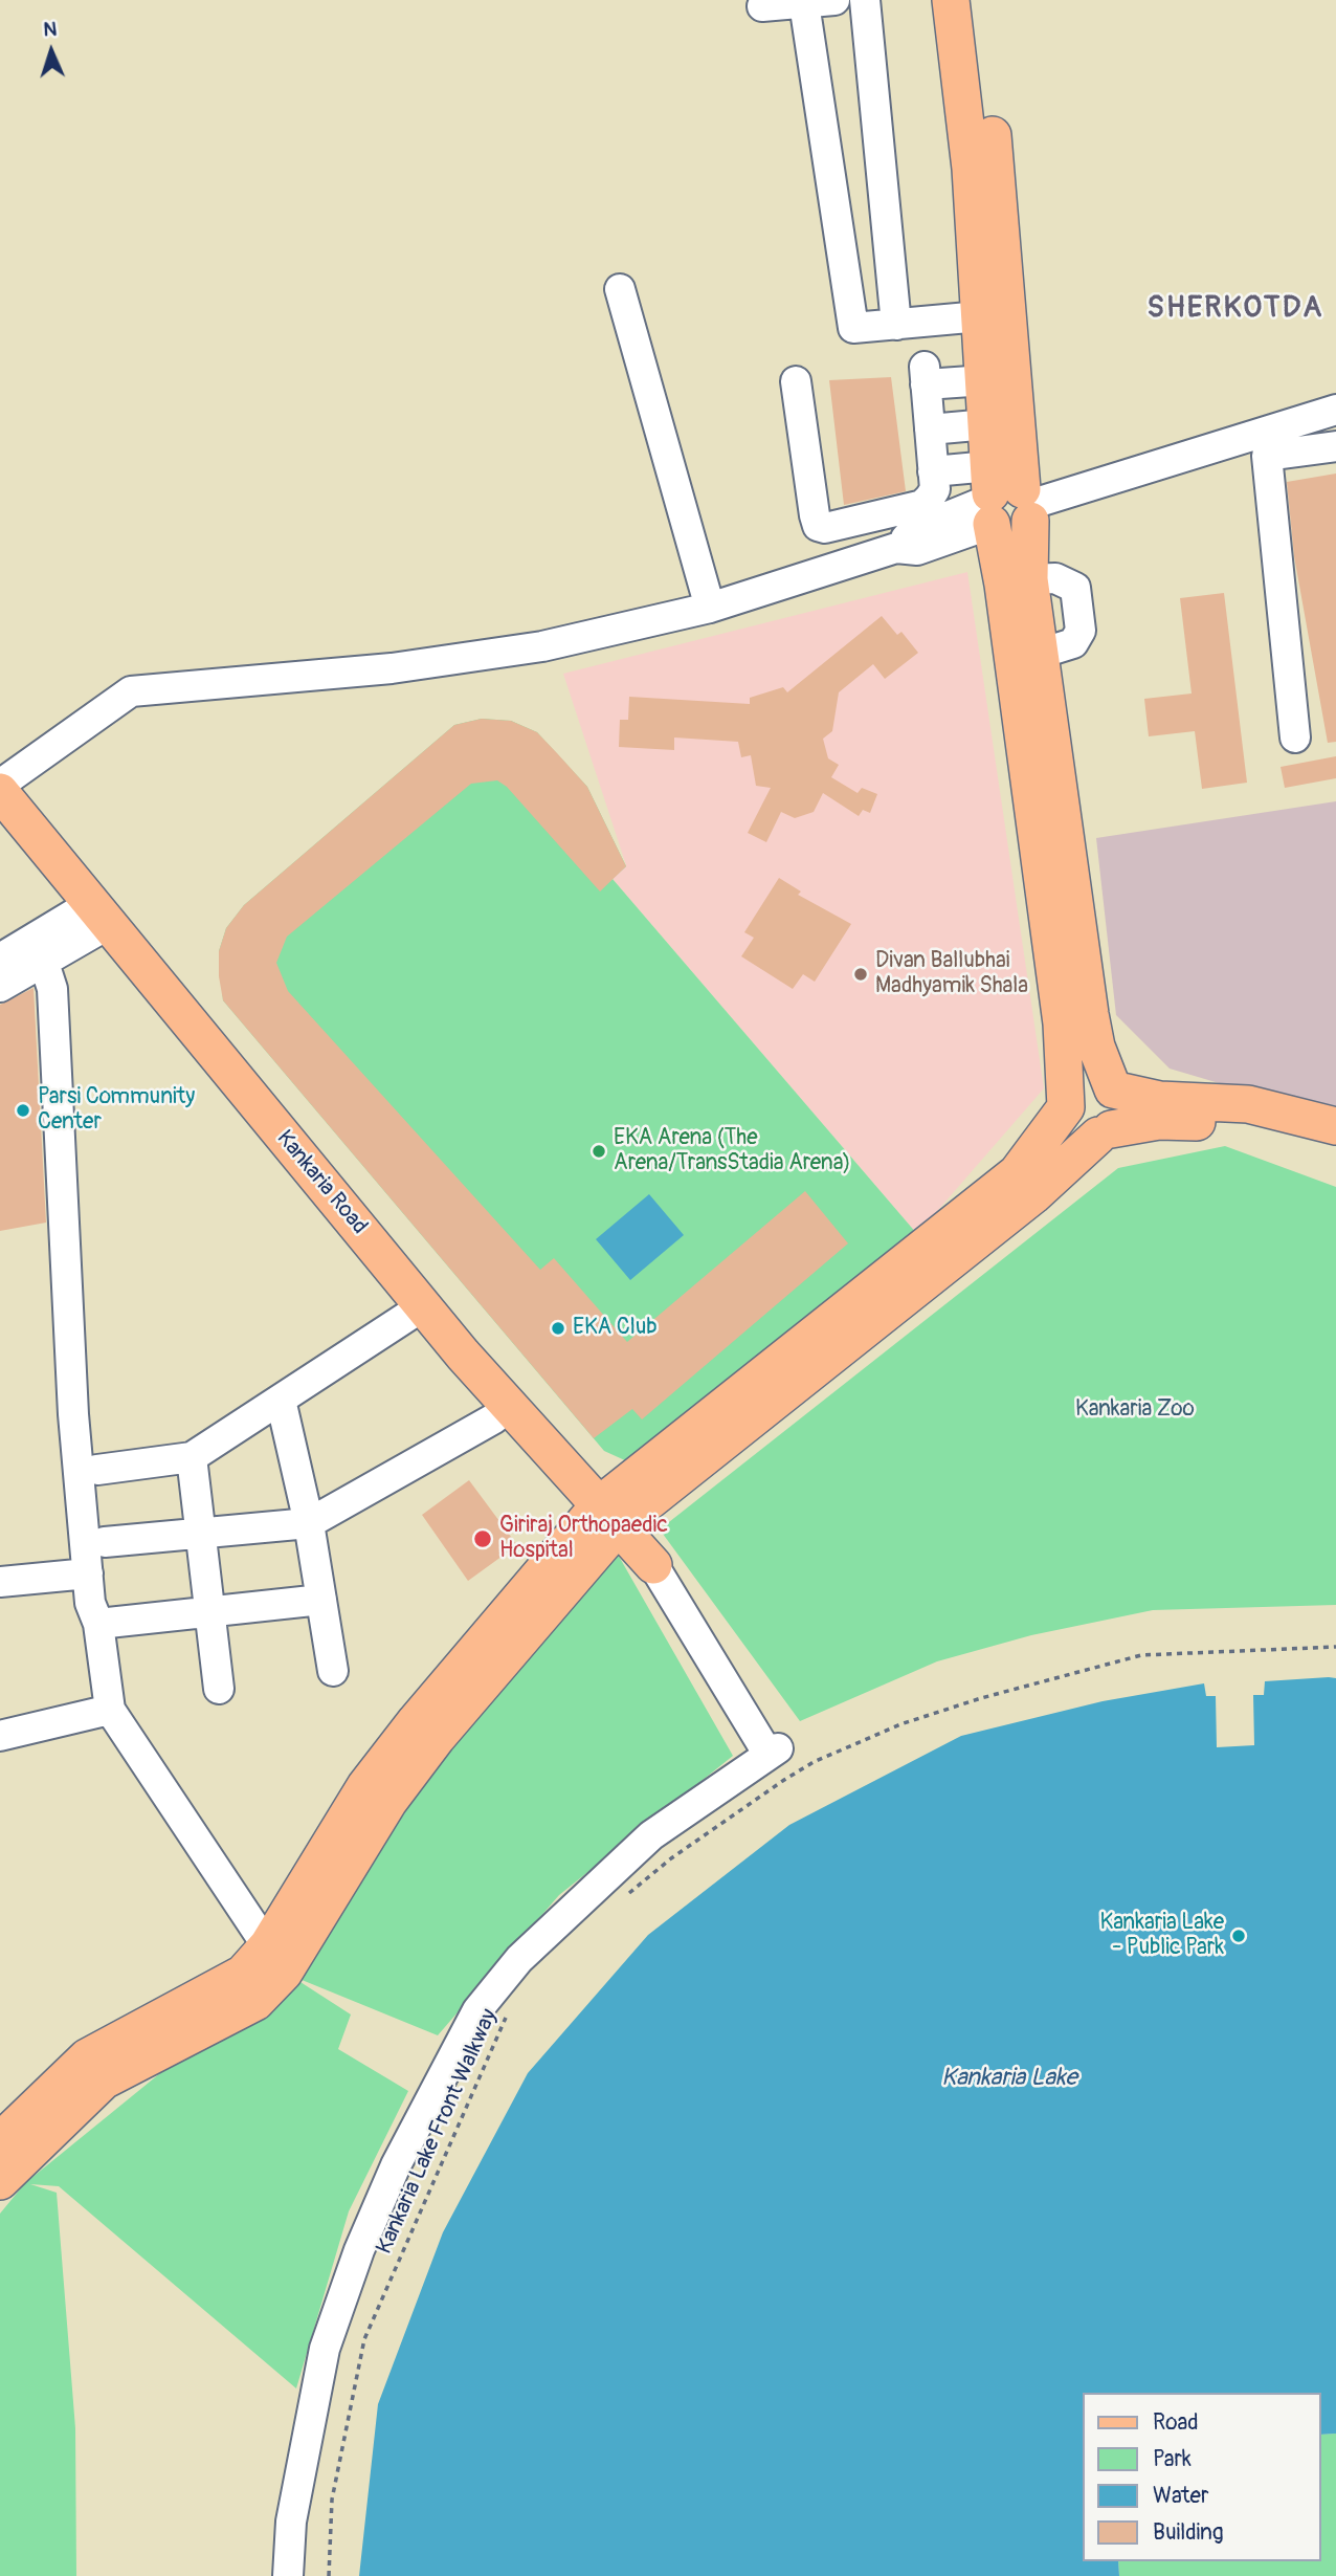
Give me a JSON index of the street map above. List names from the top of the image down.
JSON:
{
  "streets": {
    "main road": ["Kankaria Road"],
    "path": ["Kankaria Lake Front Walkway"]
  },
  "districts": ["SHERKOTDA"],
  "water": ["Kankaria Lake"],
  "parks": ["Kankaria Zoo"],
  "places": [
    "Divan Ballubhai Madhyamik Shala",
    "Parsi Community Center",
    "EKA Arena (The Arena/TransStadia Arena)",
    "EKA Club",
    "Giriraj Orthopaedic Hospital",
    "Kankaria Lake - Public Park"
  ],
  "legend": [
    "Road",
    "Park",
    "Water",
    "Building"
  ],
  "north": "top"
}
